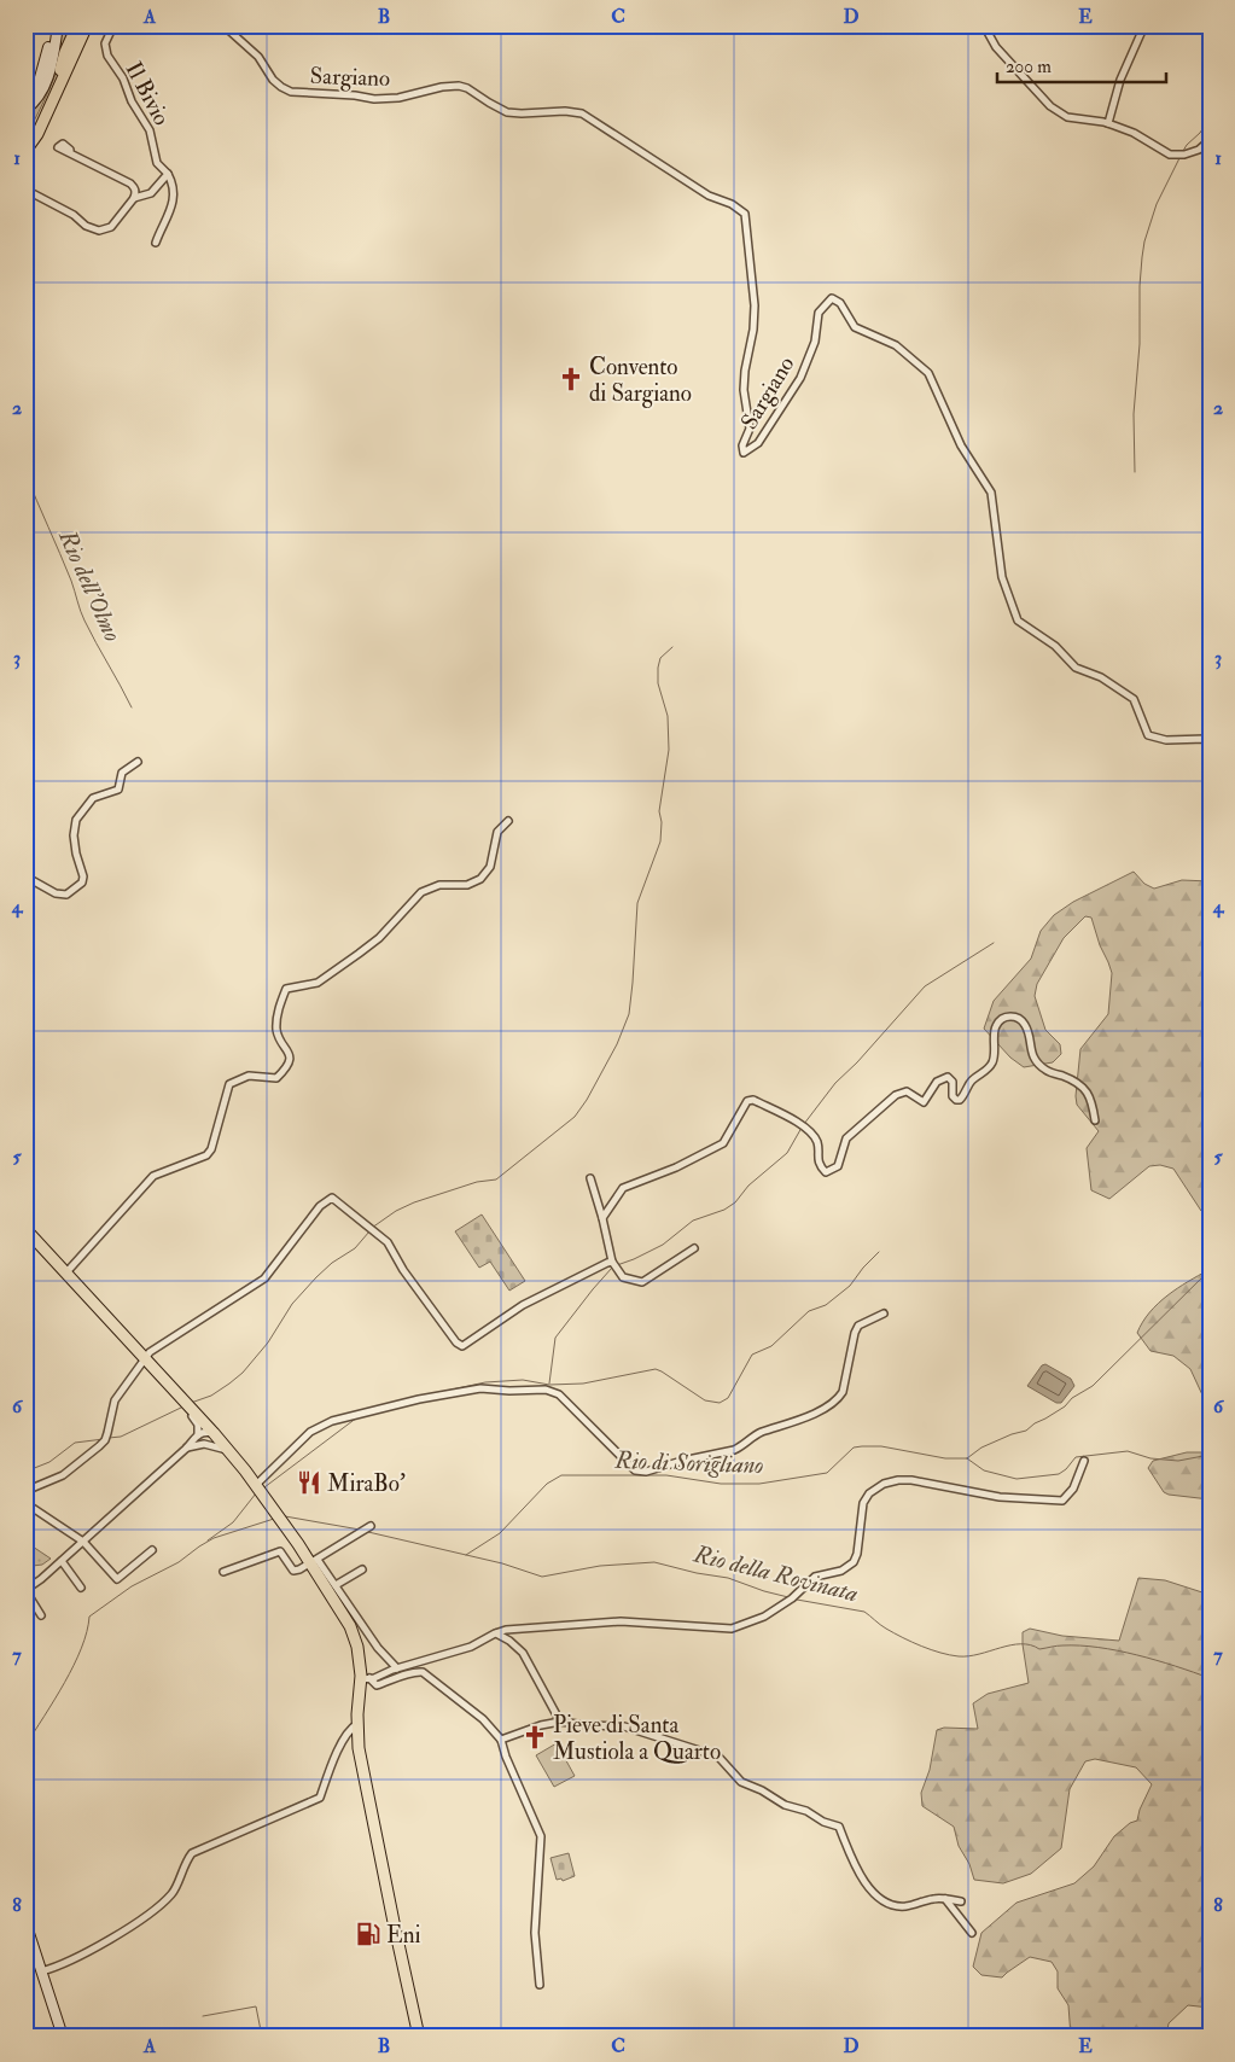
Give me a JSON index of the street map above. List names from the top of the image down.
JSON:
{
  "streets": {
    "street": ["Sargiano", "Il Bivio"]
  },
  "water": ["Rio dell'Olmo", "Rio di Sorigliano", "Rio della Rovinata"],
  "places": {
    "church": ["Convento di Sargiano", "Pieve di Santa Mustiola a Quarto"],
    "restaurant": ["MiraBo'"],
    "fuel station": ["Eni"]
  },
  "scale_bar": "200 m",
  "grid": {
    "columns": [
      "A",
      "B",
      "C",
      "D",
      "E"
    ],
    "rows": [
      "1",
      "2",
      "3",
      "4",
      "5",
      "6",
      "7",
      "8"
    ]
  }
}
